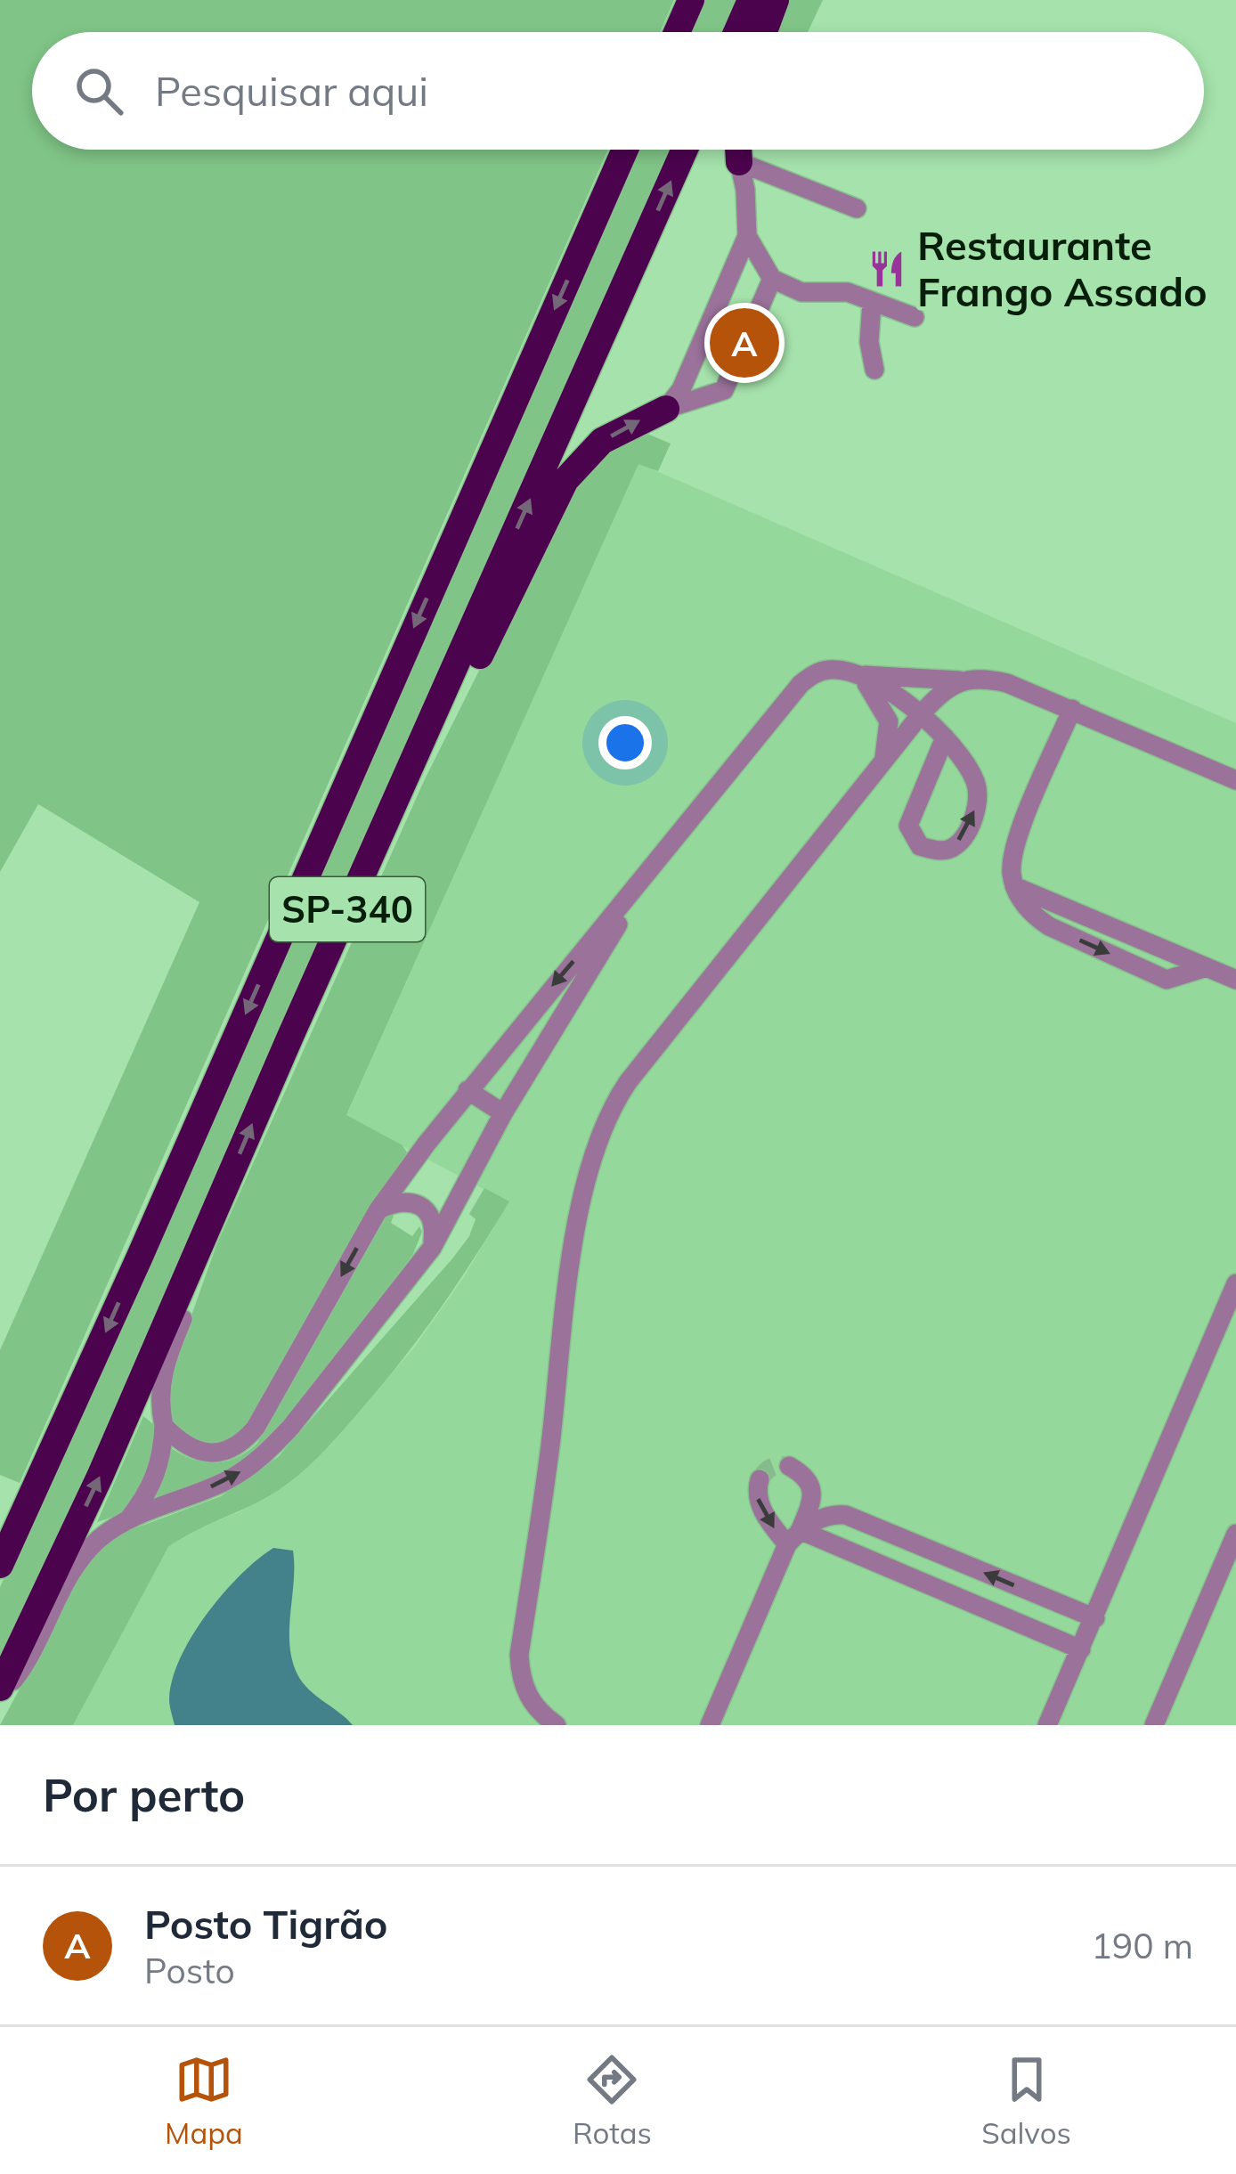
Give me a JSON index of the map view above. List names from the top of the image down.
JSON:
{
  "streets": {
    "highway": ["SP-340"]
  },
  "places": {
    "restaurant": ["Restaurante Frango Assado"]
  },
  "page": {
    "search": "Pesquisar aqui",
    "pins": "A",
    "heading": "Por perto",
    "list": [
      {
        "mark": "A",
        "name": "Posto Tigrão",
        "note": "Posto",
        "value": "190 m"
      }
    ],
    "nav": ["Mapa", "Rotas", "Salvos"]
  }
}
